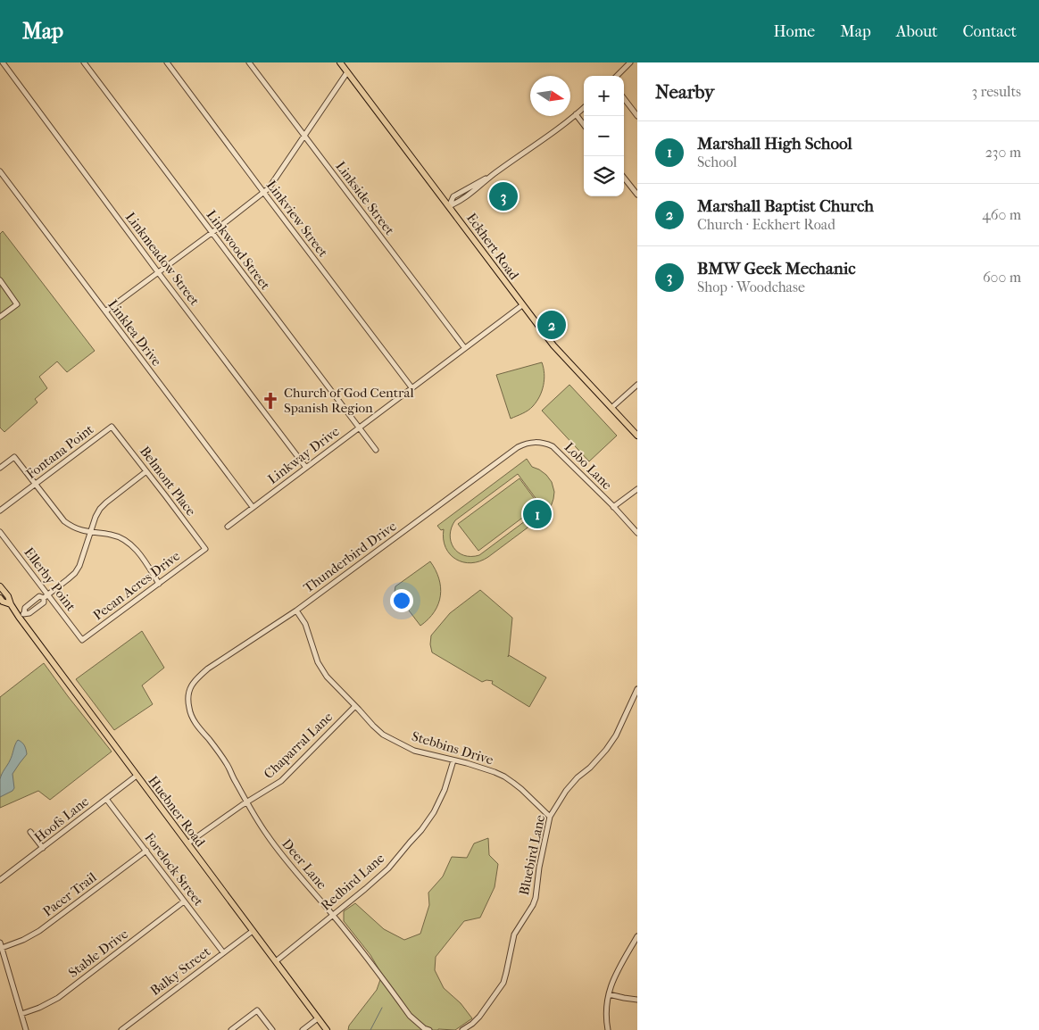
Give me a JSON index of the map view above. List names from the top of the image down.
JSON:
{
  "streets": {
    "main road": ["Eckhert Road", "Huebner Road"],
    "street": [
      "Linkside Street",
      "Linkview Street",
      "Linkwood Street",
      "Linkmeadow Street",
      "Linklea Drive",
      "Fontana Point",
      "Linkway Drive",
      "Lobo Lane",
      "Belmont Place",
      "Thunderbird Drive",
      "Ellerby Point",
      "Pecan Acres Drive",
      "Chaparral Lane",
      "Stebbins Drive",
      "Hoofs Lane",
      "Bluebird Lane",
      "Deer Lane",
      "Forelock Street",
      "Redbird Lane",
      "Pacer Trail",
      "Stable Drive",
      "Balky Street"
    ]
  },
  "crossings": [
    ["Linkside Street", "Linkway Drive"],
    ["Linkview Street", "Linkway Drive"],
    ["Eckhert Road", "Linkway Drive"],
    ["Linkwood Street", "Linkway Drive"],
    ["Linkmeadow Street", "Linkway Drive"],
    ["Linklea Drive", "Linkway Drive"],
    ["Fontana Point", "Belmont Place"],
    ["Lobo Lane", "Thunderbird Drive"],
    ["Belmont Place", "Pecan Acres Drive"],
    ["Thunderbird Drive", "Stebbins Drive"],
    ["Thunderbird Drive", "Deer Lane"],
    ["Ellerby Point", "Pecan Acres Drive"],
    ["Chaparral Lane", "Stebbins Drive"],
    ["Chaparral Lane", "Huebner Road"],
    ["Chaparral Lane", "Deer Lane"],
    ["Stebbins Drive", "Bluebird Lane"],
    ["Stebbins Drive", "Redbird Lane"],
    ["Huebner Road", "Hoofs Lane"],
    ["Huebner Road", "Redbird Lane"],
    ["Huebner Road", "Balky Street"],
    ["Hoofs Lane", "Forelock Street"],
    ["Deer Lane", "Redbird Lane"],
    ["Forelock Street", "Pacer Trail"],
    ["Forelock Street", "Stable Drive"],
    ["Forelock Street", "Balky Street"]
  ],
  "places": {
    "church": ["Church of God Central Spanish Region"]
  },
  "north": "right",
  "page": {
    "header": "Map",
    "nav": [
      "Home",
      "Map",
      "About",
      "Contact"
    ],
    "heading": ["Nearby", "3 results"],
    "map_buttons": ["+", "−"],
    "list": [
      {
        "mark": "1",
        "name": "Marshall High School",
        "note": "School",
        "value": "230 m"
      },
      {
        "mark": "2",
        "name": "Marshall Baptist Church",
        "note": "Church · Eckhert Road",
        "value": "460 m"
      },
      {
        "mark": "3",
        "name": "BMW Geek Mechanic",
        "note": "Shop · Woodchase",
        "value": "600 m"
      }
    ],
    "pins": ["3", "2", "1"]
  }
}
